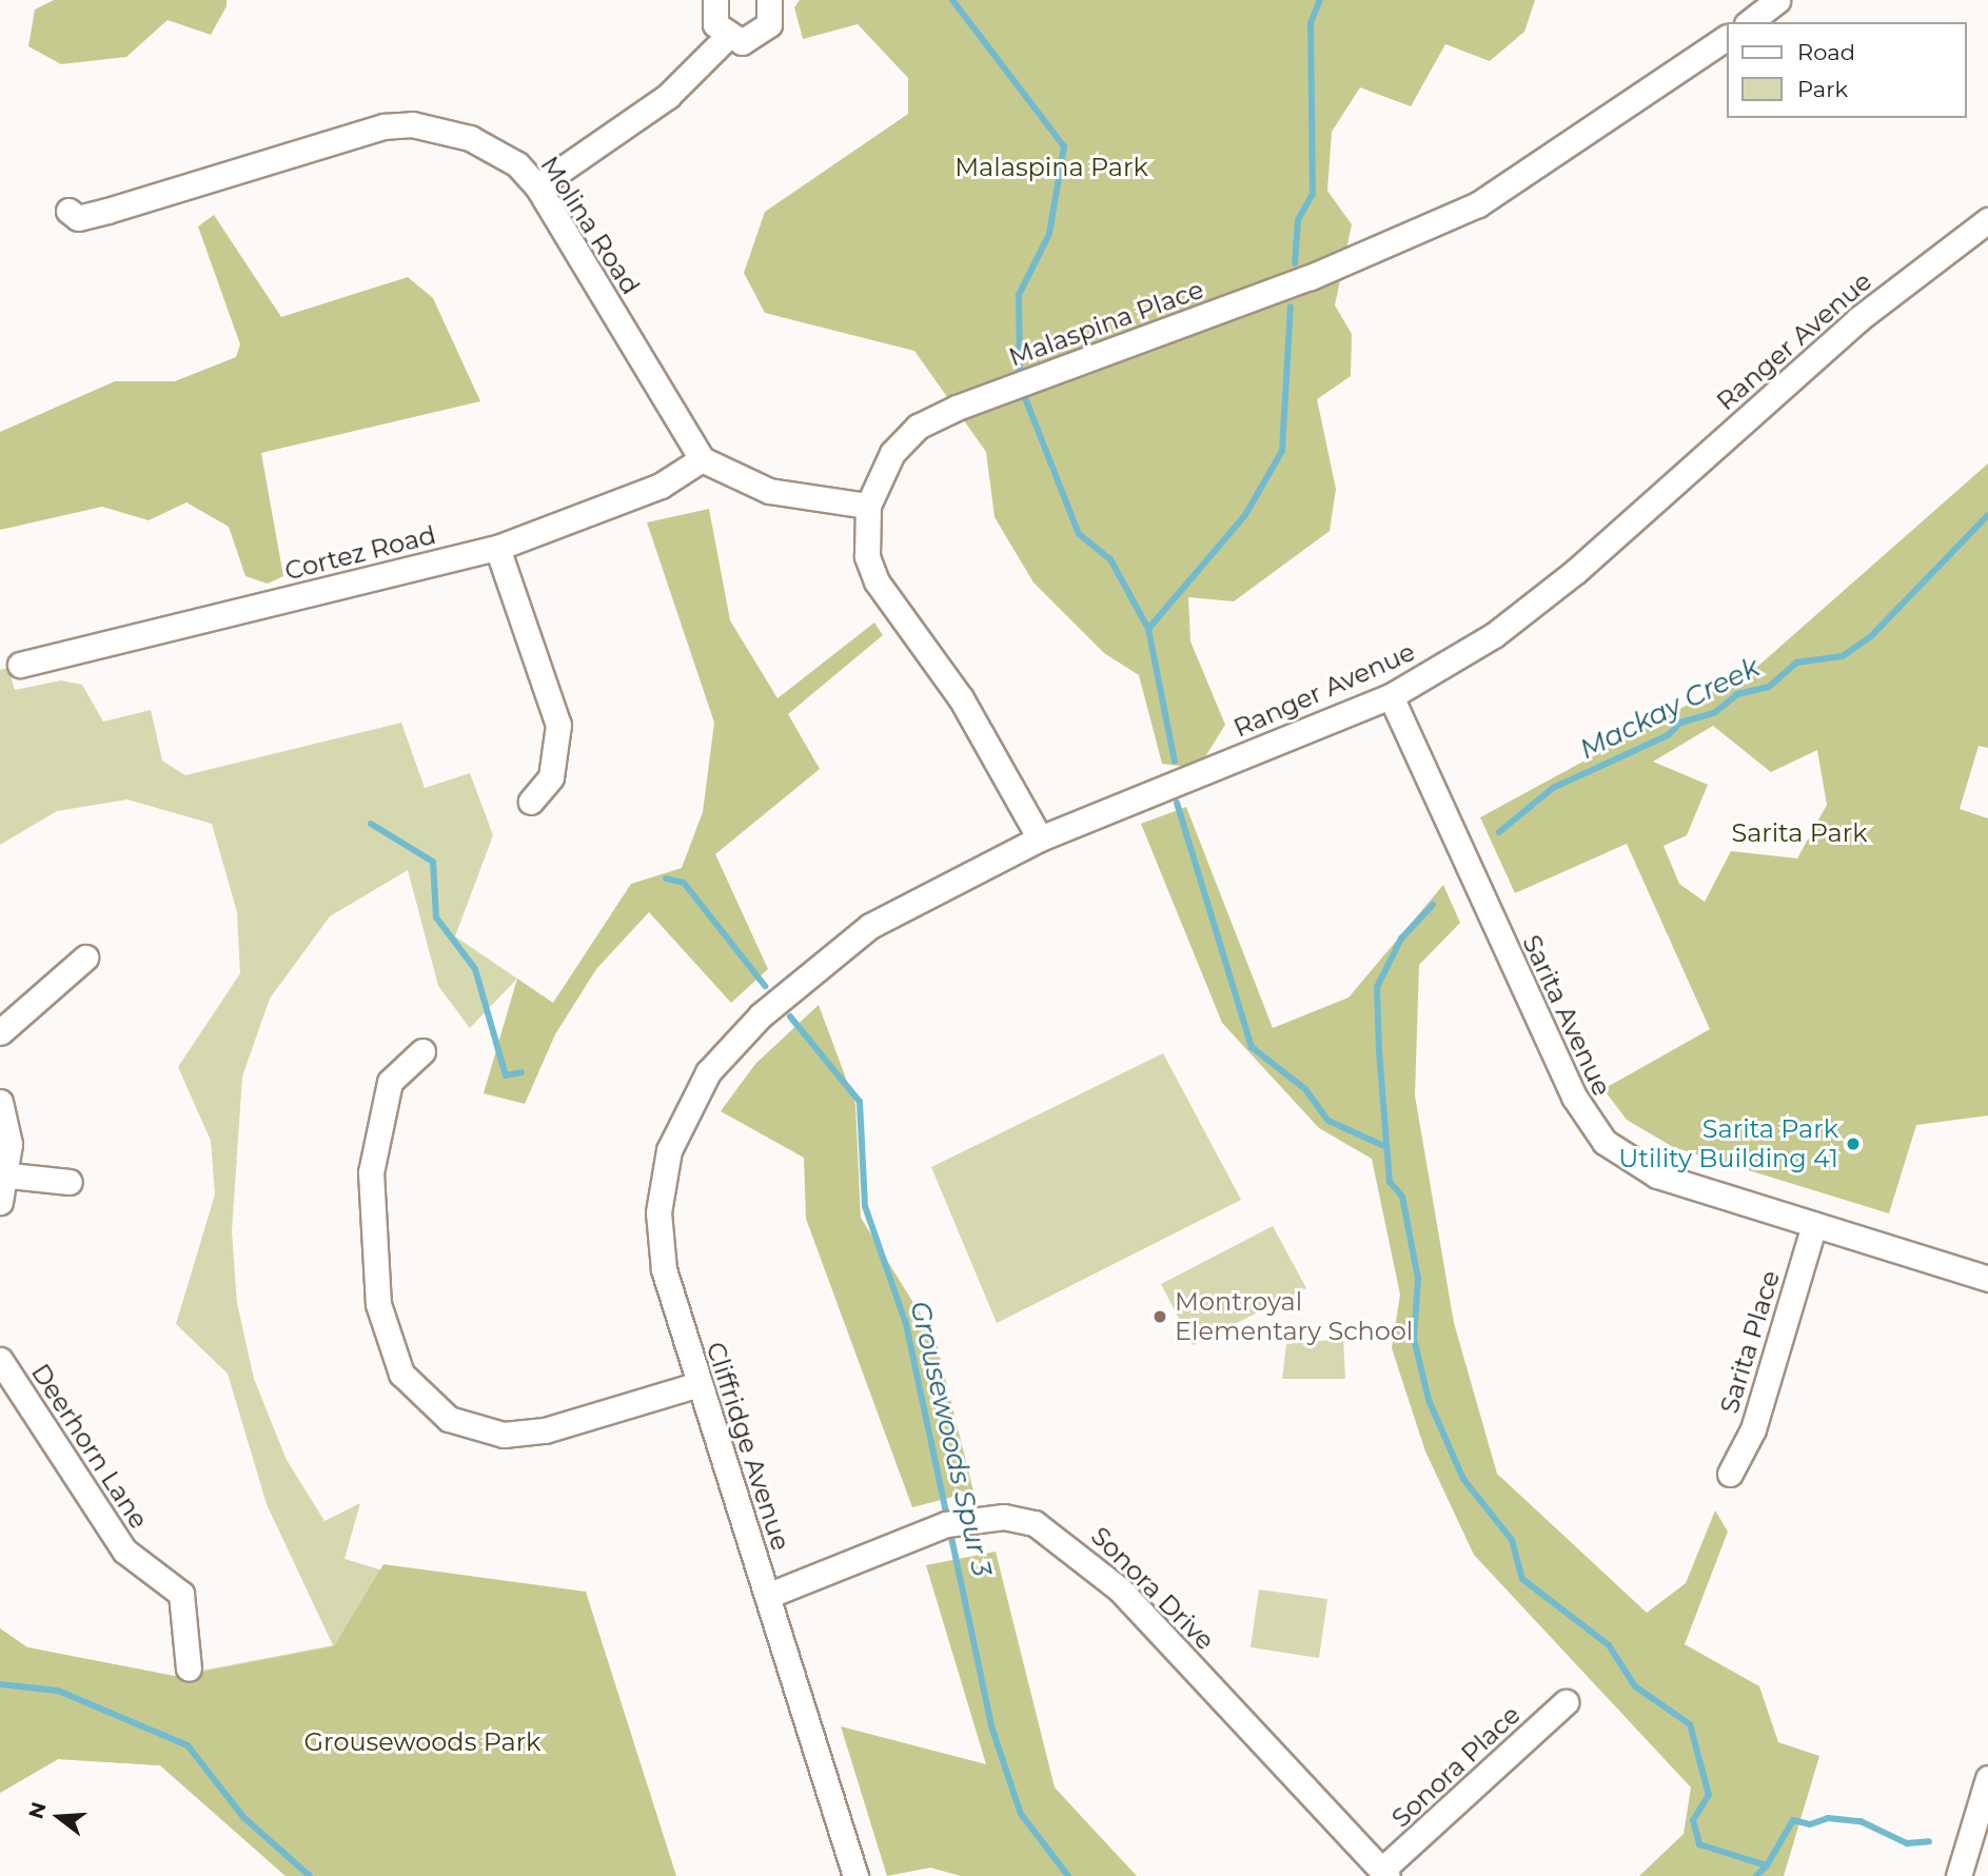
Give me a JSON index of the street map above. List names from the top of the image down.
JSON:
{
  "streets": {
    "street": [
      "Molina Road",
      "Malaspina Place",
      "Ranger Avenue",
      "Cortez Road",
      "Sarita Avenue",
      "Sarita Place",
      "Deerhorn Lane",
      "Cliffridge Avenue",
      "Sonora Drive",
      "Sonora Place"
    ]
  },
  "crossings": [
    ["Molina Road", "Cortez Road"],
    ["Malaspina Place", "Ranger Avenue"],
    ["Ranger Avenue", "Sarita Avenue"],
    ["Ranger Avenue", "Cliffridge Avenue"],
    ["Sarita Avenue", "Sarita Place"],
    ["Cliffridge Avenue", "Sonora Drive"],
    ["Sonora Drive", "Sonora Place"]
  ],
  "water": ["Mackay Creek", "Grousewoods Spur 3"],
  "parks": ["Malaspina Park", "Sarita Park", "Grousewoods Park"],
  "places": ["Sarita Park Utility Building 41", "Montroyal Elementary School"],
  "legend": ["Road", "Park"],
  "north": "left"
}
